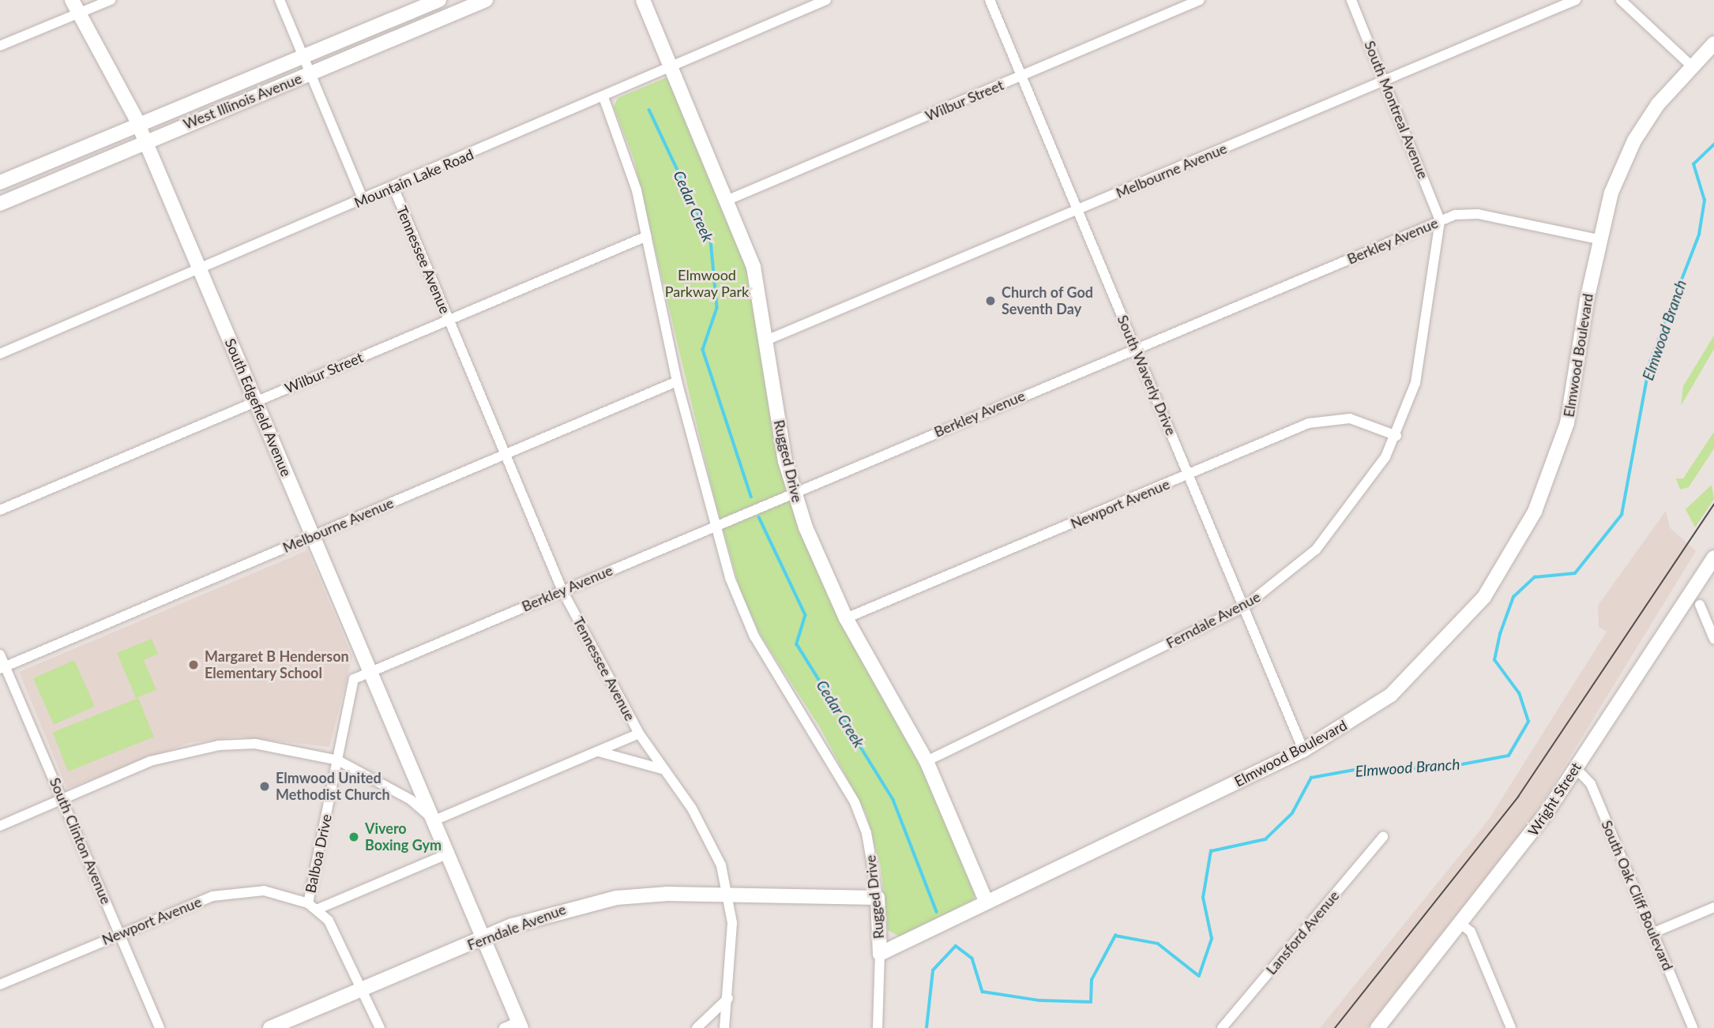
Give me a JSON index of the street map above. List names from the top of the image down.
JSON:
{
  "streets": {
    "street": [
      "Wilbur Street",
      "West Illinois Avenue",
      "South Montreal Avenue",
      "Melbourne Avenue",
      "Mountain Lake Road",
      "Berkley Avenue",
      "Tennessee Avenue",
      "Elmwood Boulevard",
      "South Waverly Drive",
      "South Edgefield Avenue",
      "Rugged Drive",
      "Newport Avenue",
      "Ferndale Avenue",
      "Wright Street",
      "South Clinton Avenue",
      "Balboa Drive",
      "South Oak Cliff Boulevard",
      "Lansford Avenue"
    ]
  },
  "crossings": [
    ["Wilbur Street", "Tennessee Avenue"],
    ["Wilbur Street", "South Waverly Drive"],
    ["Wilbur Street", "South Edgefield Avenue"],
    ["Wilbur Street", "Rugged Drive"],
    ["West Illinois Avenue", "South Edgefield Avenue"],
    ["South Montreal Avenue", "Melbourne Avenue"],
    ["South Montreal Avenue", "Berkley Avenue"],
    ["South Montreal Avenue", "Ferndale Avenue"],
    ["Melbourne Avenue", "Tennessee Avenue"],
    ["Melbourne Avenue", "South Waverly Drive"],
    ["Melbourne Avenue", "South Edgefield Avenue"],
    ["Melbourne Avenue", "Rugged Drive"],
    ["Melbourne Avenue", "South Clinton Avenue"],
    ["Mountain Lake Road", "Tennessee Avenue"],
    ["Mountain Lake Road", "South Edgefield Avenue"],
    ["Mountain Lake Road", "Rugged Drive"],
    ["Berkley Avenue", "Tennessee Avenue"],
    ["Berkley Avenue", "Elmwood Boulevard"],
    ["Berkley Avenue", "South Waverly Drive"],
    ["Berkley Avenue", "South Edgefield Avenue"],
    ["Berkley Avenue", "Rugged Drive"],
    ["Berkley Avenue", "Ferndale Avenue"],
    ["Berkley Avenue", "Balboa Drive"],
    ["Tennessee Avenue", "Ferndale Avenue"],
    ["Elmwood Boulevard", "South Waverly Drive"],
    ["Elmwood Boulevard", "Rugged Drive"],
    ["South Waverly Drive", "Newport Avenue"],
    ["South Waverly Drive", "Ferndale Avenue"],
    ["South Edgefield Avenue", "Ferndale Avenue"],
    ["South Edgefield Avenue", "Balboa Drive"],
    ["Rugged Drive", "Newport Avenue"],
    ["Rugged Drive", "Ferndale Avenue"],
    ["Newport Avenue", "Ferndale Avenue"],
    ["Newport Avenue", "South Clinton Avenue"],
    ["Newport Avenue", "Balboa Drive"],
    ["Ferndale Avenue", "Balboa Drive"],
    ["Wright Street", "South Oak Cliff Boulevard"]
  ],
  "water": ["Cedar Creek", "Elmwood Branch"],
  "parks": ["Elmwood Parkway Park"],
  "places": [
    "Church of God Seventh Day",
    "Margaret B Henderson Elementary School",
    "Elmwood United Methodist Church",
    "Vivero Boxing Gym"
  ]
}
